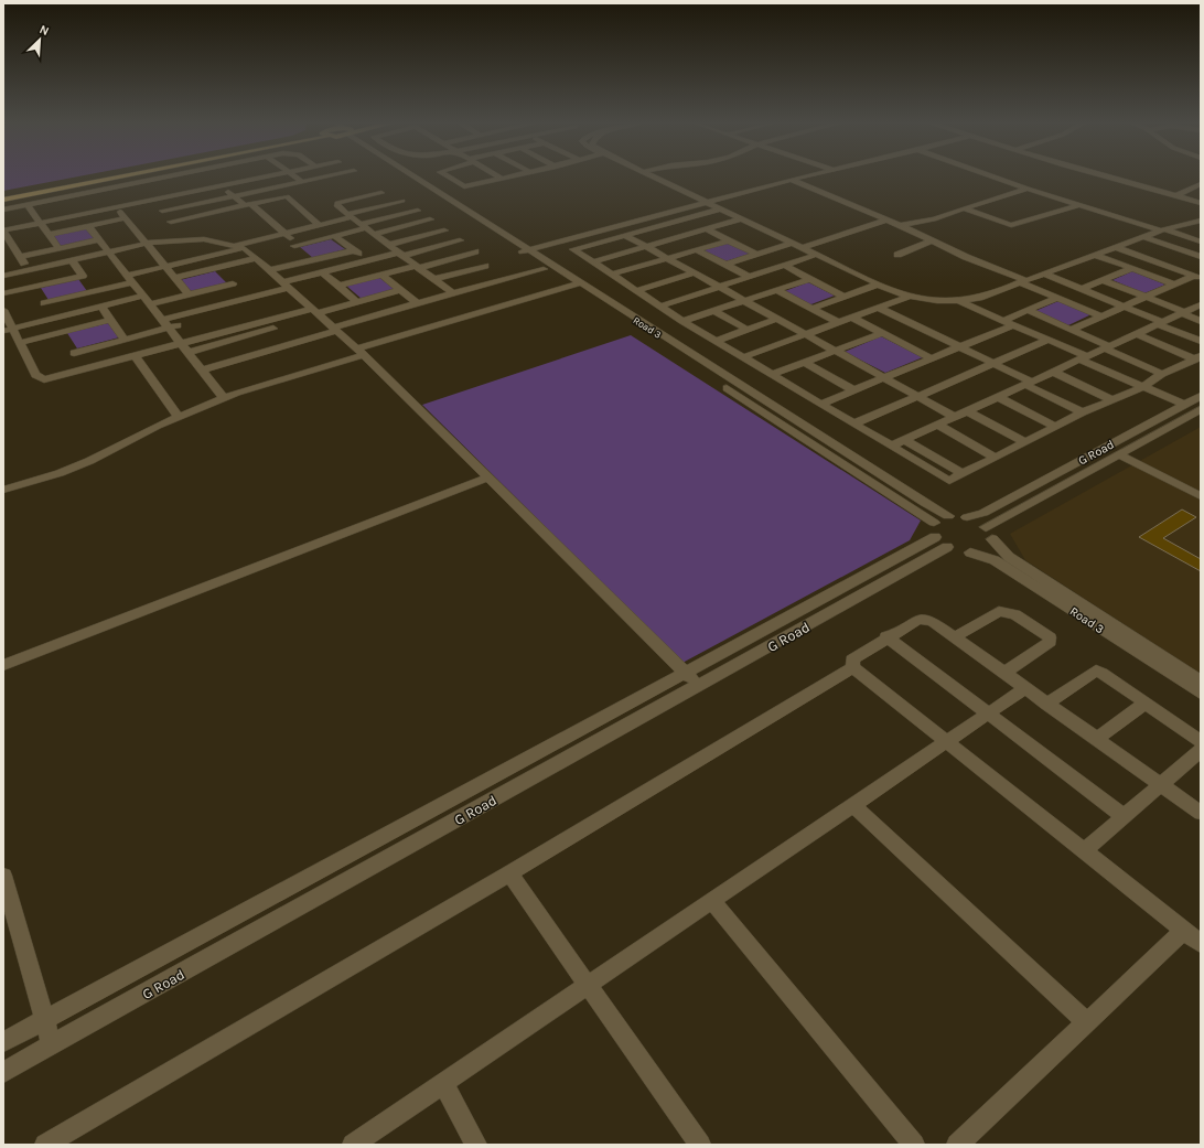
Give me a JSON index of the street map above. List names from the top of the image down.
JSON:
{
  "streets": {
    "street": ["Road 3", "G Road"]
  },
  "crossings": [
    ["Road 3", "G Road"]
  ],
  "north": "top right"
}
